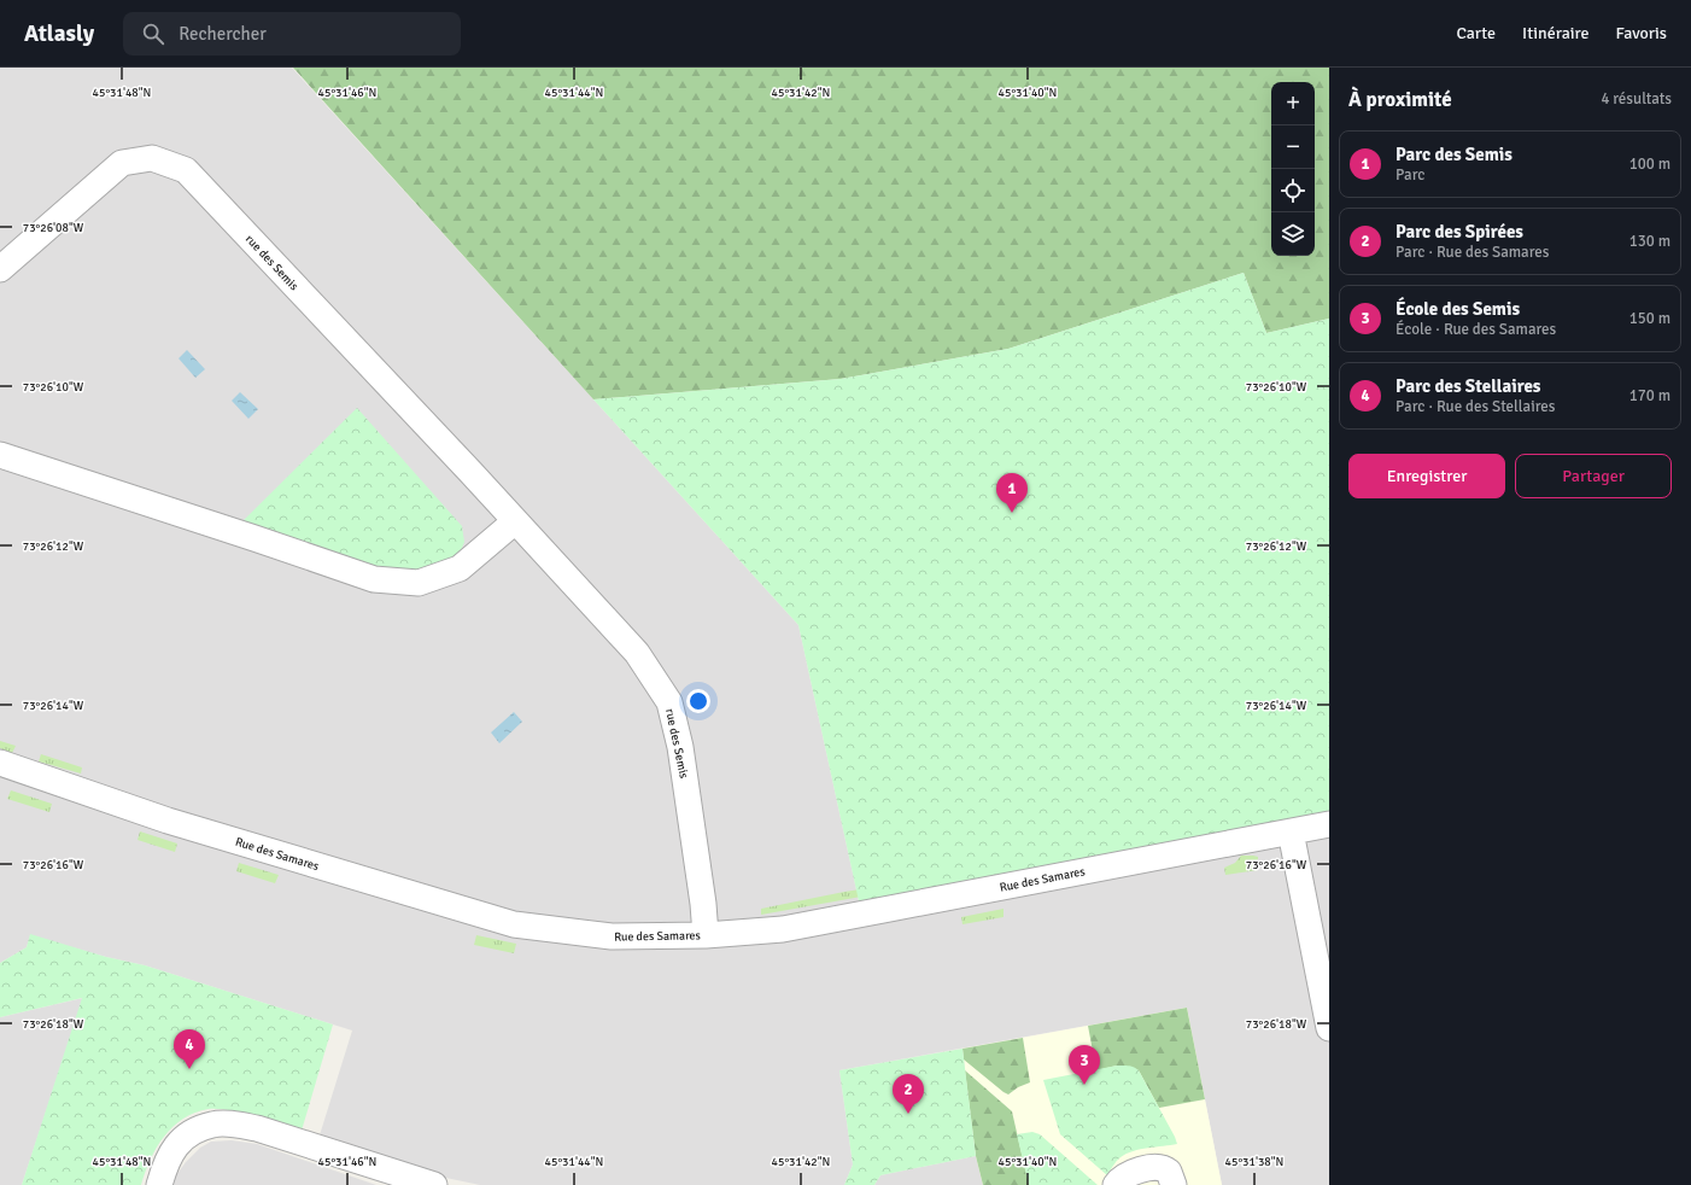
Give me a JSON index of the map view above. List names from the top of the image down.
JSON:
{
  "streets": {
    "street": ["rue des Semis", "Rue des Samares"]
  },
  "crossings": [
    ["rue des Semis", "Rue des Samares"]
  ],
  "page": {
    "header": "Atlasly",
    "search": "Rechercher",
    "nav": ["Carte", "Itinéraire", "Favoris"],
    "heading": ["À proximité", "4 résultats"],
    "map_buttons": ["+", "−"],
    "list": [
      {
        "mark": "1",
        "name": "Parc des Semis",
        "note": "Parc",
        "value": "100 m"
      },
      {
        "mark": "2",
        "name": "Parc des Spirées",
        "note": "Parc · Rue des Samares",
        "value": "130 m"
      },
      {
        "mark": "3",
        "name": "École des Semis",
        "note": "École · Rue des Samares",
        "value": "150 m"
      },
      {
        "mark": "4",
        "name": "Parc des Stellaires",
        "note": "Parc · Rue des Stellaires",
        "value": "170 m"
      }
    ],
    "buttons": ["Enregistrer", "Partager"],
    "pins": [
      "1",
      "4",
      "3",
      "2"
    ]
  },
  "coordinates": [
    "45°31'48\"N",
    "45°31'46\"N",
    "45°31'44\"N",
    "45°31'42\"N",
    "45°31'40\"N",
    "73°26'08\"W",
    "73°26'10\"W",
    "73°26'12\"W",
    "73°26'14\"W",
    "73°26'16\"W",
    "73°26'18\"W",
    "45°31'38\"N"
  ]
}
